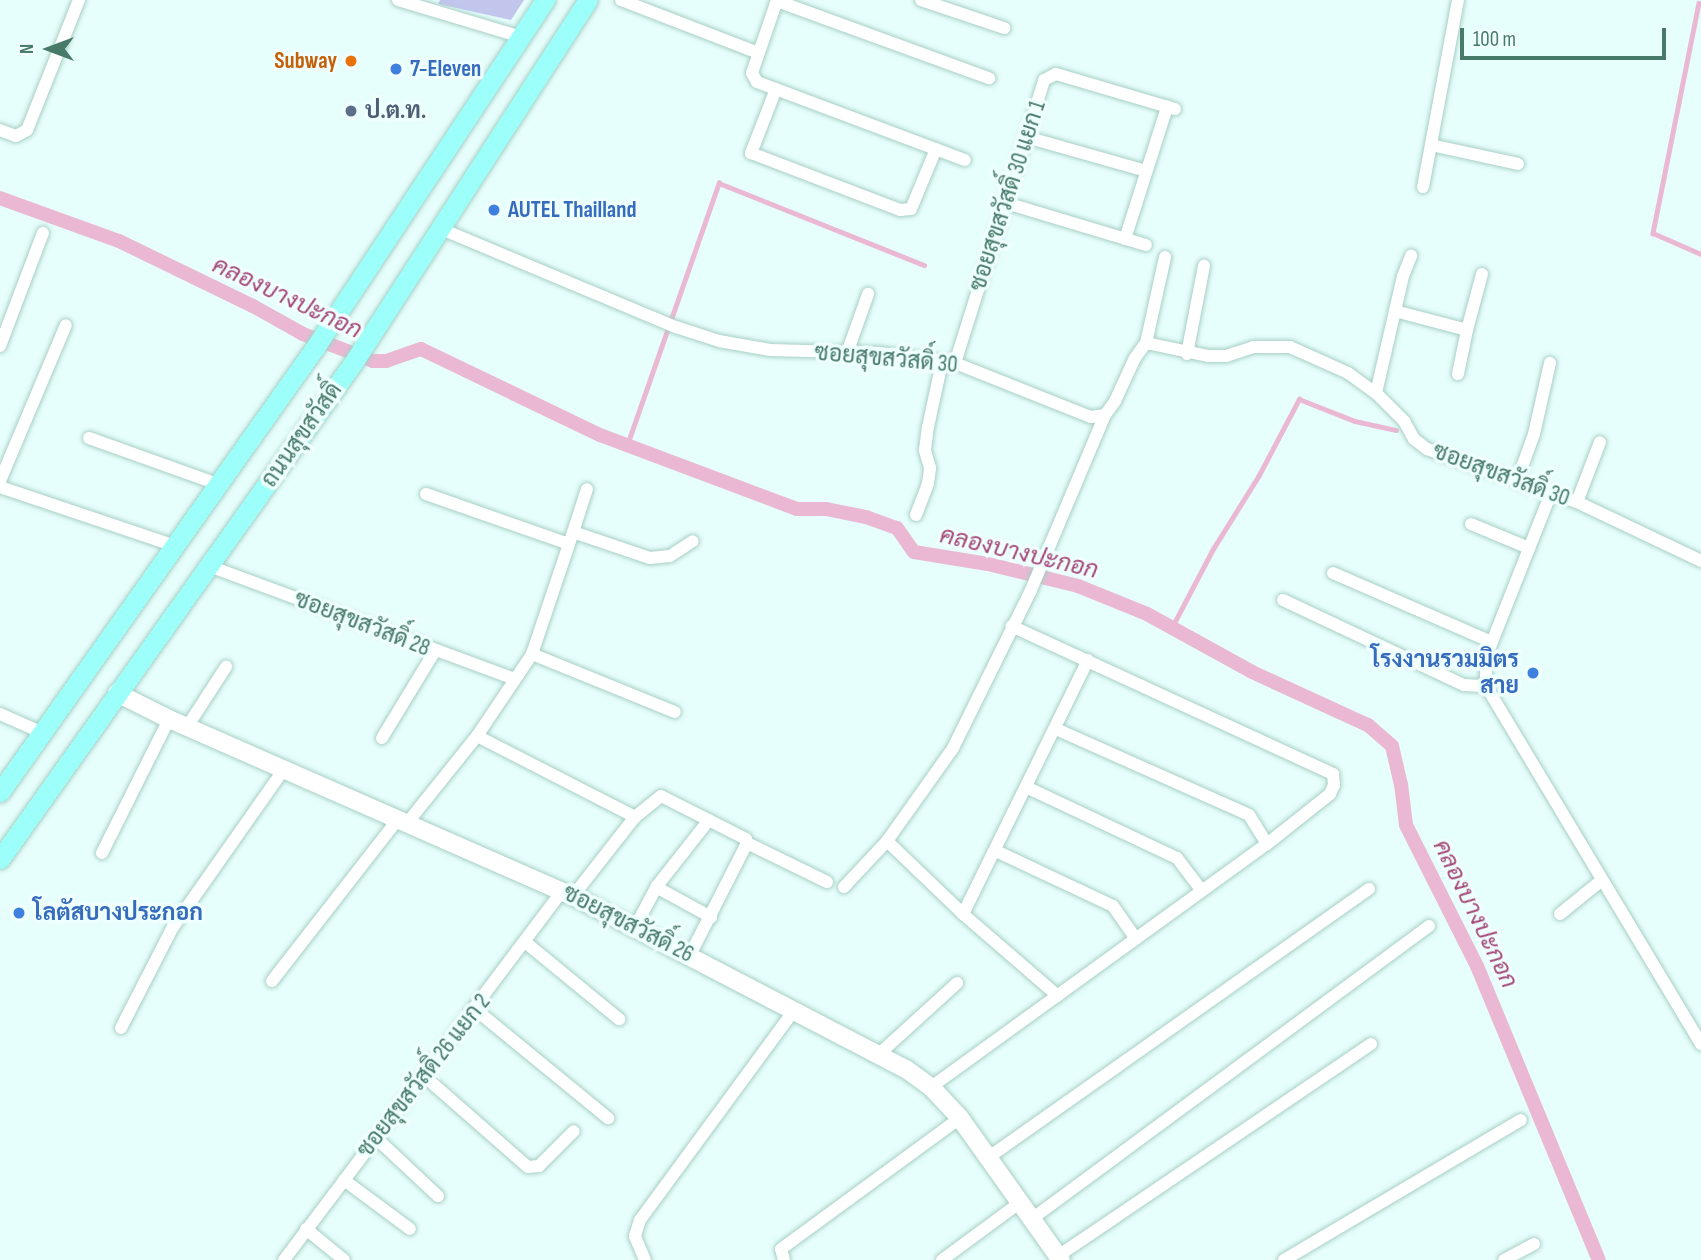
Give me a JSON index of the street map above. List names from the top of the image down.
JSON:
{
  "streets": {
    "main road": ["ถนนสุขสวัสดิ์"],
    "street": [
      "ซอยสุขสวัสดิ์ 30 แยก 1",
      "ซอยสุขสวัสดิ์ 30",
      "ซอยสุขสวัสดิ์ 28",
      "ซอยสุขสวัสดิ์ 26",
      "ซอยสุขสวัสดิ์ 26 แยก 2"
    ]
  },
  "crossings": [
    ["ซอยสุขสวัสดิ์ 30 แยก 1", "ซอยสุขสวัสดิ์ 30"],
    ["ซอยสุขสวัสดิ์ 30", "ถนนสุขสวัสดิ์"],
    ["ถนนสุขสวัสดิ์", "ซอยสุขสวัสดิ์ 28"],
    ["ถนนสุขสวัสดิ์", "ซอยสุขสวัสดิ์ 26"],
    ["ซอยสุขสวัสดิ์ 26", "ซอยสุขสวัสดิ์ 26 แยก 2"]
  ],
  "water": ["คลองบางปะกอก"],
  "places": [
    "Subway",
    "7-Eleven",
    "ป.ต.ท.",
    "AUTEL Thailland",
    "โรงงานรวมมิตร สาย",
    "โลตัสบางประกอก"
  ],
  "scale_bar": "100 m",
  "north": "left"
}
